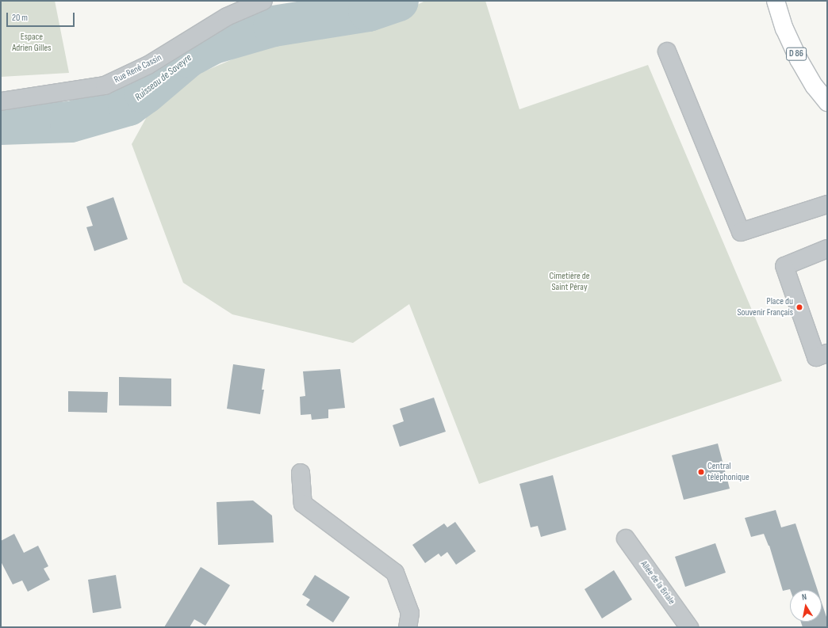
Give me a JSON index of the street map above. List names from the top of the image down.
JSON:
{
  "streets": {
    "main road": ["D 86"],
    "street": ["Rue René Cassin", "Allée de la Briale"]
  },
  "water": ["Ruisseau de Saveyre"],
  "parks": ["Espace Adrien Gilles", "Cimetière de Saint Péray"],
  "places": ["Place du Souvenir Français", "Central téléphonique"],
  "scale_bar": "20 m",
  "north": "top"
}
